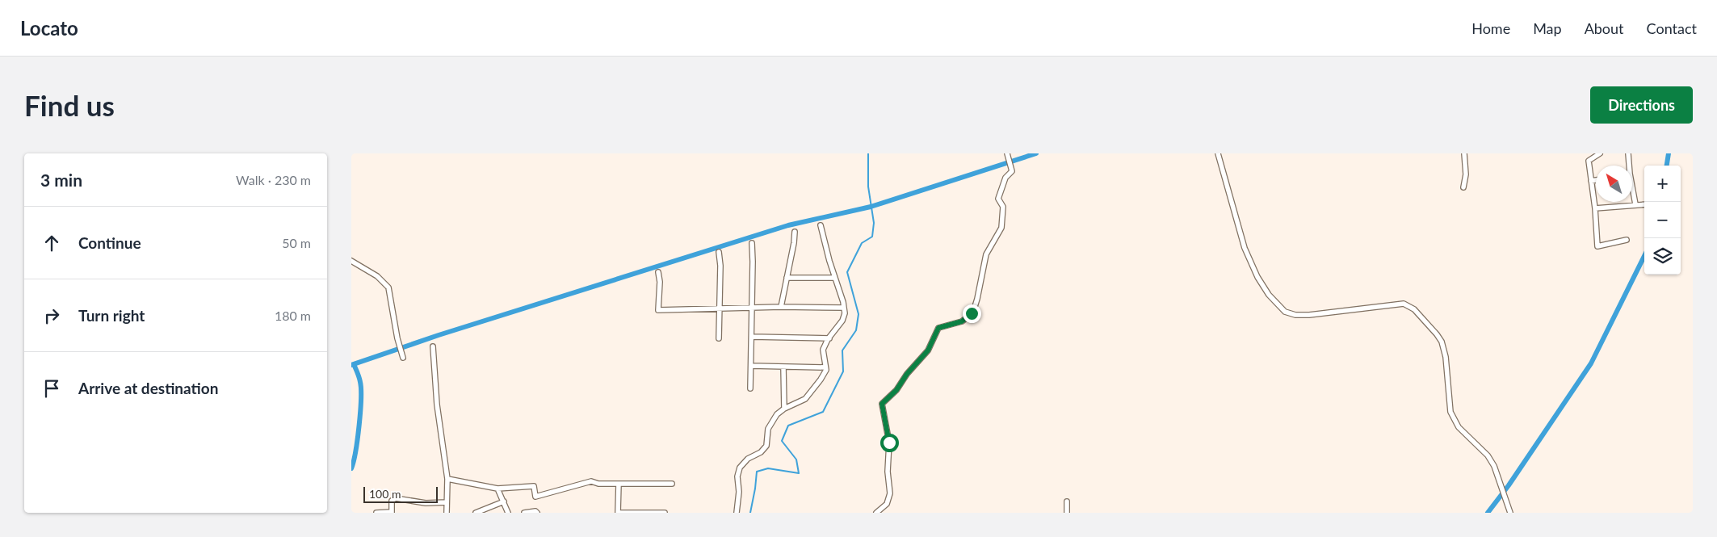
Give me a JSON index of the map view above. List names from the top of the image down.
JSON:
{
  "scale_bar": "100 m",
  "north": "top left",
  "page": {
    "header": "Locato",
    "nav": [
      "Home",
      "Map",
      "About",
      "Contact"
    ],
    "buttons": "Directions",
    "title": "Find us",
    "heading": ["3 min", "Walk · 230 m"],
    "map_buttons": ["+", "−"],
    "list": [
      ["Continue", "50 m"],
      ["Turn right", "180 m"],
      "Arrive at destination"
    ],
    "scale": "100 m"
  }
}
